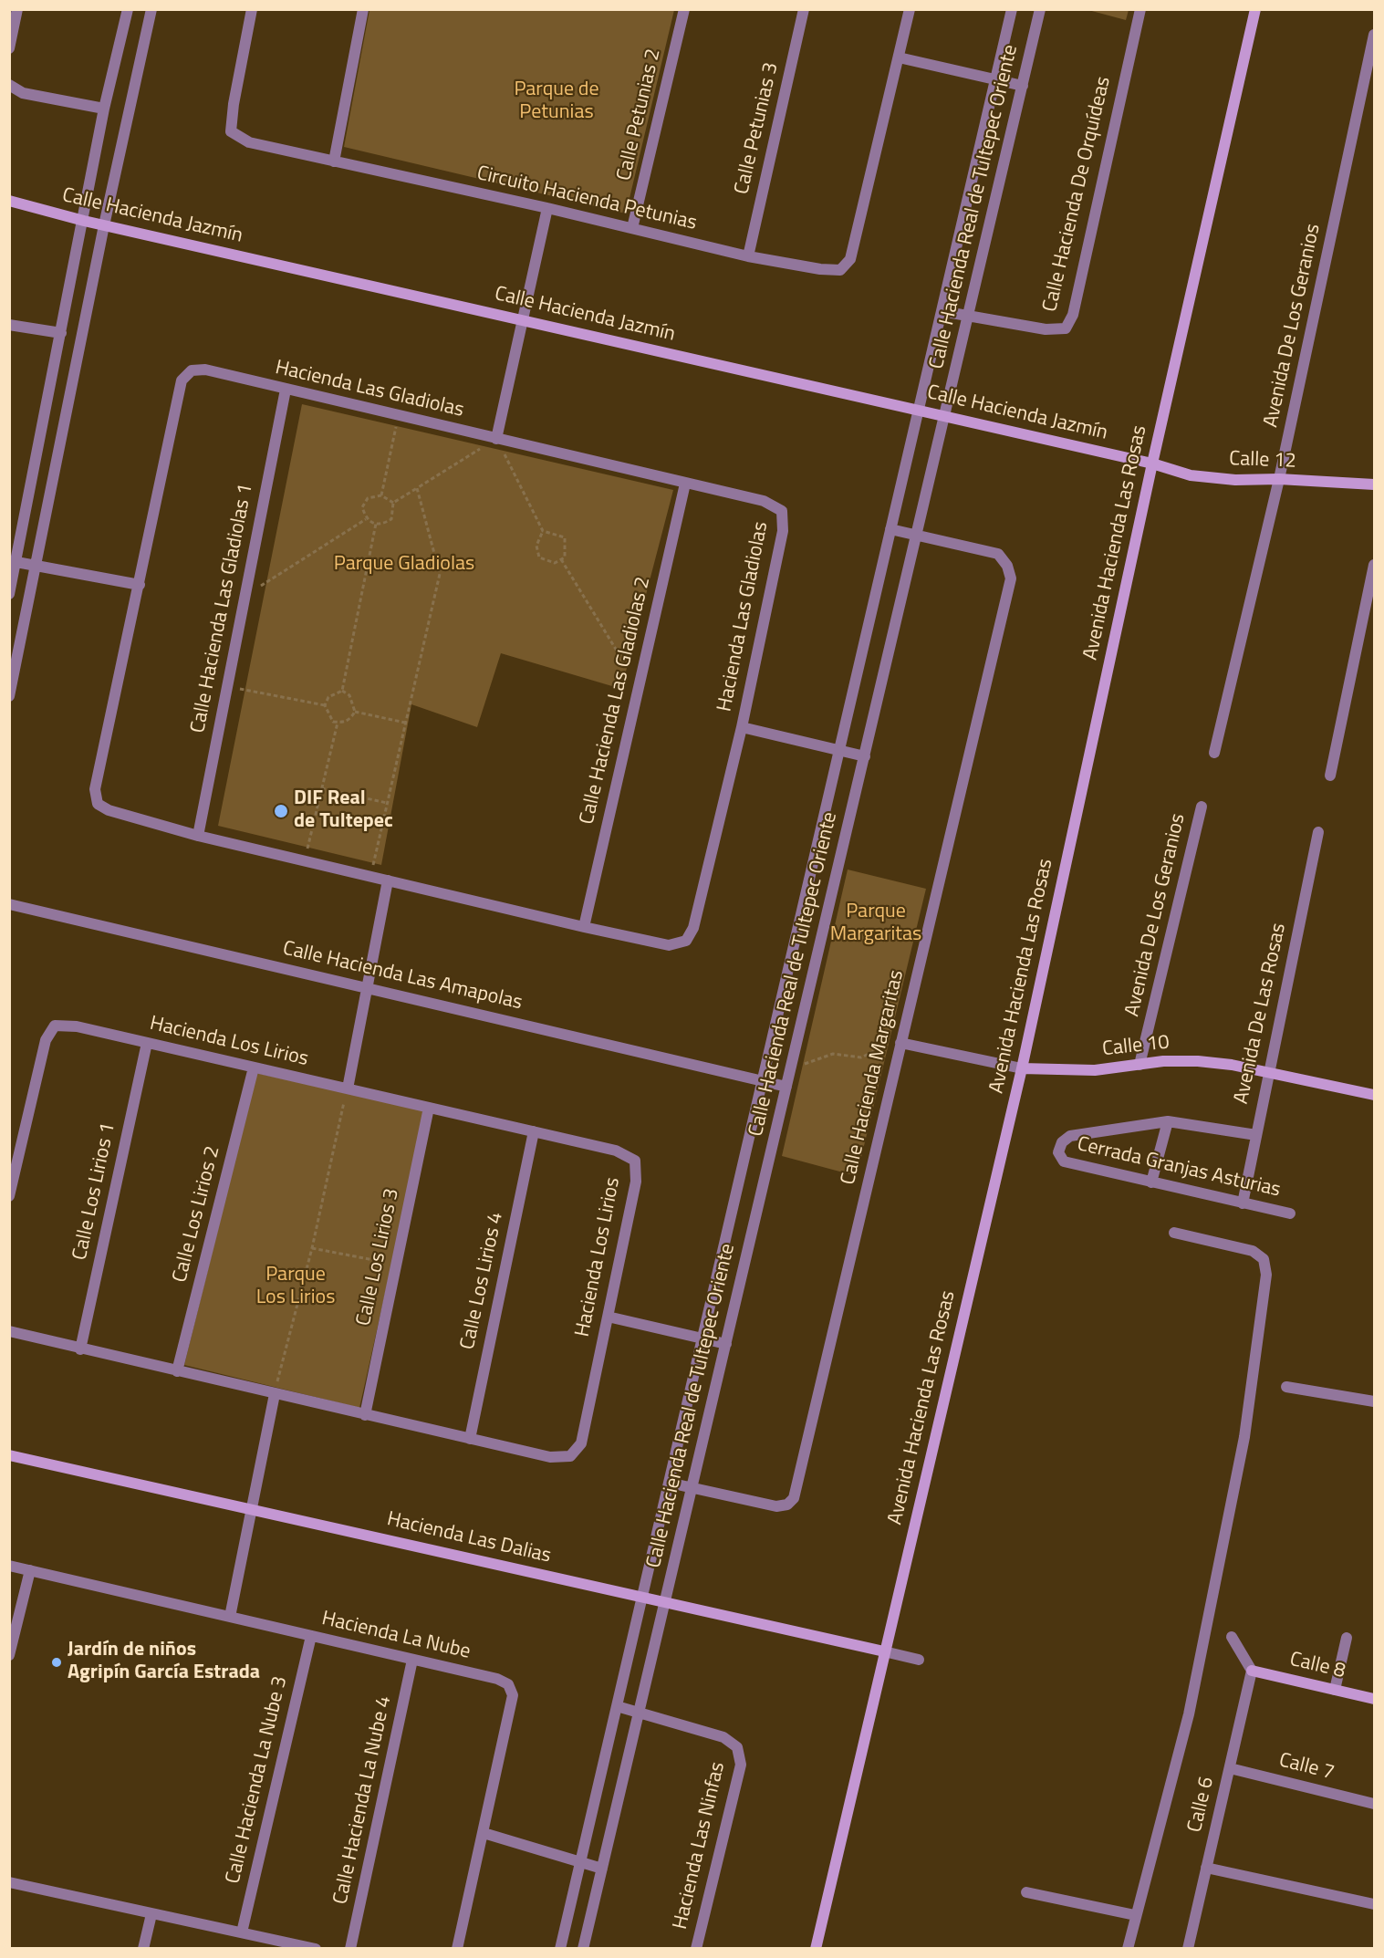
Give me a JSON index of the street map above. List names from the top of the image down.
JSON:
{
  "streets": {
    "street": [
      "Calle Petunias 2",
      "Calle Petunias 3",
      "Calle Hacienda De Orquídeas",
      "Circuito Hacienda Petunias",
      "Calle Hacienda Real de Tultepec Oriente",
      "Calle Hacienda Jazmín",
      "Avenida De Los Geranios",
      "Hacienda Las Gladiolas",
      "Calle 12",
      "Avenida Hacienda Las Rosas",
      "Calle Hacienda Las Gladiolas 1",
      "Calle Hacienda Las Gladiolas 2",
      "Calle Hacienda Las Amapolas",
      "Avenida De Las Rosas",
      "Hacienda Los Lirios",
      "Calle 10",
      "Calle Hacienda Margaritas",
      "Cerrada Granjas Asturias",
      "Calle Los Lirios 1",
      "Calle Los Lirios 2",
      "Calle Los Lirios 3",
      "Calle Los Lirios 4",
      "Hacienda Las Dalias",
      "Hacienda La Nube",
      "Calle 8",
      "Calle 7",
      "Calle Hacienda La Nube 3",
      "Calle Hacienda La Nube 4",
      "Calle 6",
      "Hacienda Las Ninfas"
    ]
  },
  "crossings": [
    ["Calle Petunias 2", "Circuito Hacienda Petunias"],
    ["Calle Petunias 3", "Circuito Hacienda Petunias"],
    ["Calle Hacienda De Orquídeas", "Calle Hacienda Real de Tultepec Oriente"],
    ["Calle Hacienda Real de Tultepec Oriente", "Calle Hacienda Jazmín"],
    ["Calle Hacienda Real de Tultepec Oriente", "Calle Hacienda Las Amapolas"],
    ["Calle Hacienda Real de Tultepec Oriente", "Calle Hacienda Margaritas"],
    ["Calle Hacienda Real de Tultepec Oriente", "Hacienda Las Dalias"],
    ["Calle Hacienda Real de Tultepec Oriente", "Hacienda Las Ninfas"],
    ["Calle Hacienda Jazmín", "Calle 12"],
    ["Calle Hacienda Jazmín", "Avenida Hacienda Las Rosas"],
    ["Avenida De Los Geranios", "Calle 12"],
    ["Avenida De Los Geranios", "Calle 10"],
    ["Hacienda Las Gladiolas", "Calle Hacienda Las Gladiolas 1"],
    ["Hacienda Las Gladiolas", "Calle Hacienda Las Gladiolas 2"],
    ["Calle 12", "Avenida Hacienda Las Rosas"],
    ["Avenida Hacienda Las Rosas", "Calle 10"],
    ["Avenida Hacienda Las Rosas", "Hacienda Las Dalias"],
    ["Avenida De Las Rosas", "Calle 10"],
    ["Avenida De Las Rosas", "Cerrada Granjas Asturias"],
    ["Hacienda Los Lirios", "Calle Los Lirios 1"],
    ["Hacienda Los Lirios", "Calle Los Lirios 2"],
    ["Hacienda Los Lirios", "Calle Los Lirios 3"],
    ["Hacienda Los Lirios", "Calle Los Lirios 4"],
    ["Calle 10", "Calle Hacienda Margaritas"],
    ["Hacienda La Nube", "Calle Hacienda La Nube 3"],
    ["Hacienda La Nube", "Calle Hacienda La Nube 4"],
    ["Calle 8", "Calle 6"],
    ["Calle 7", "Calle 6"]
  ],
  "parks": [
    "Parque de Petunias",
    "Parque Gladiolas",
    "Parque Margaritas",
    "Parque Los Lirios"
  ],
  "places": ["DIF Real de Tultepec", "Jardín de niños Agripín García Estrada"]
}
